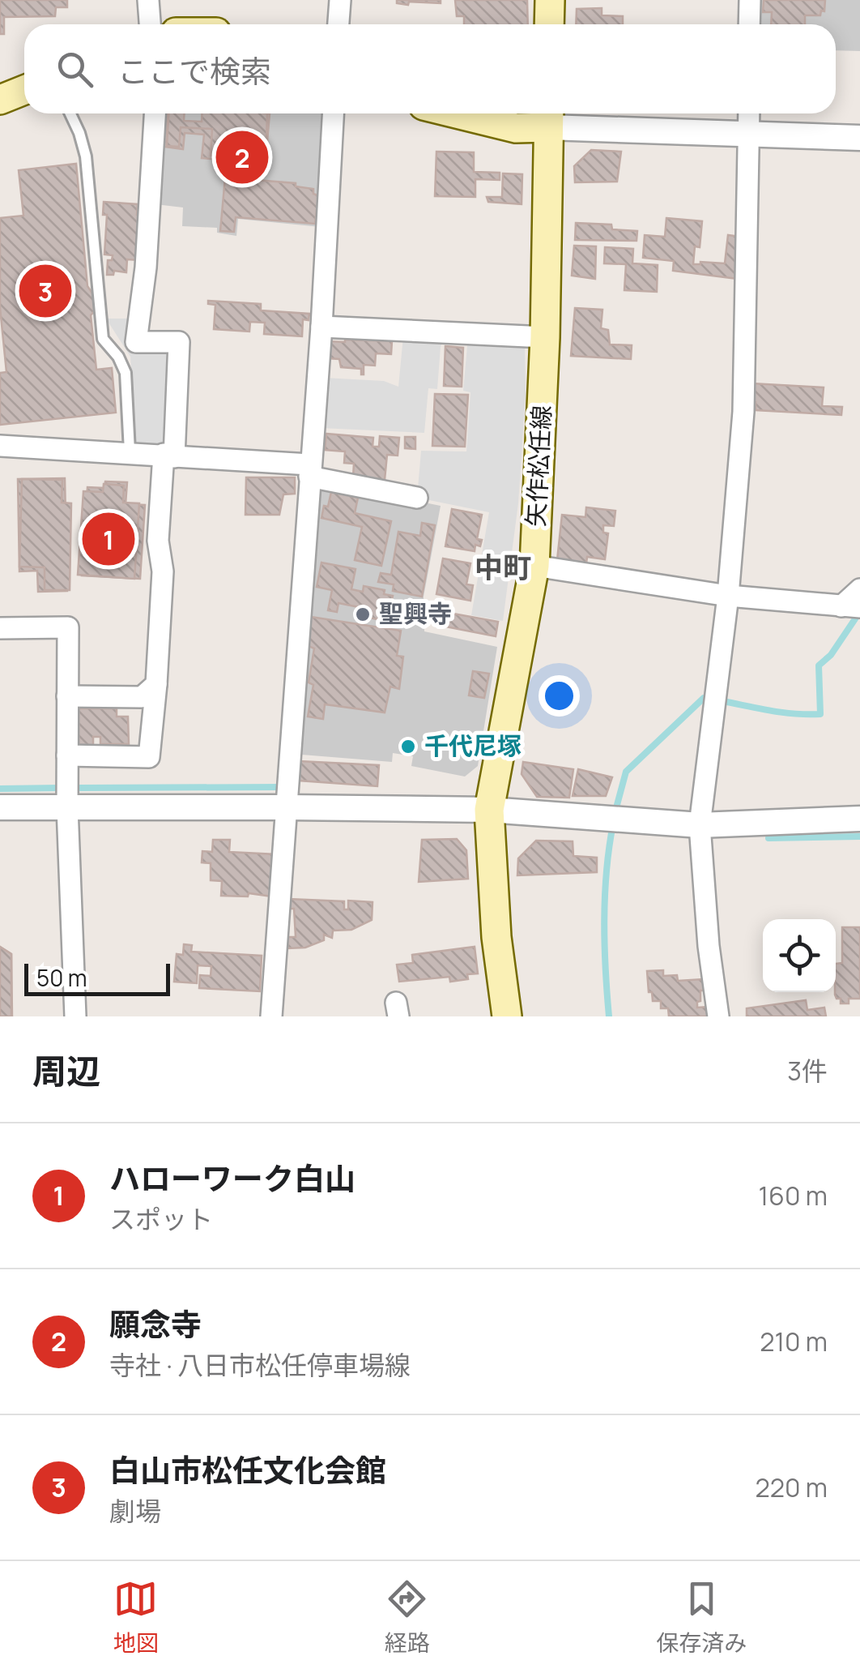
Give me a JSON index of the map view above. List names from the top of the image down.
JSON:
{
  "streets": {
    "main road": ["矢作松任線"]
  },
  "districts": ["中町"],
  "places": ["聖興寺", "千代尼塚"],
  "scale_bar": "50 m",
  "page": {
    "search": "ここで検索",
    "pins": ["2", "3", "1"],
    "scale": "50 m",
    "heading": ["周辺", "3件"],
    "list": [
      {
        "mark": "1",
        "name": "ハローワーク白山",
        "note": "スポット",
        "value": "160 m"
      },
      {
        "mark": "2",
        "name": "願念寺",
        "note": "寺社 · 八日市松任停車場線",
        "value": "210 m"
      },
      {
        "mark": "3",
        "name": "白山市松任文化会館",
        "note": "劇場",
        "value": "220 m"
      }
    ],
    "nav": ["地図", "経路", "保存済み"]
  }
}
